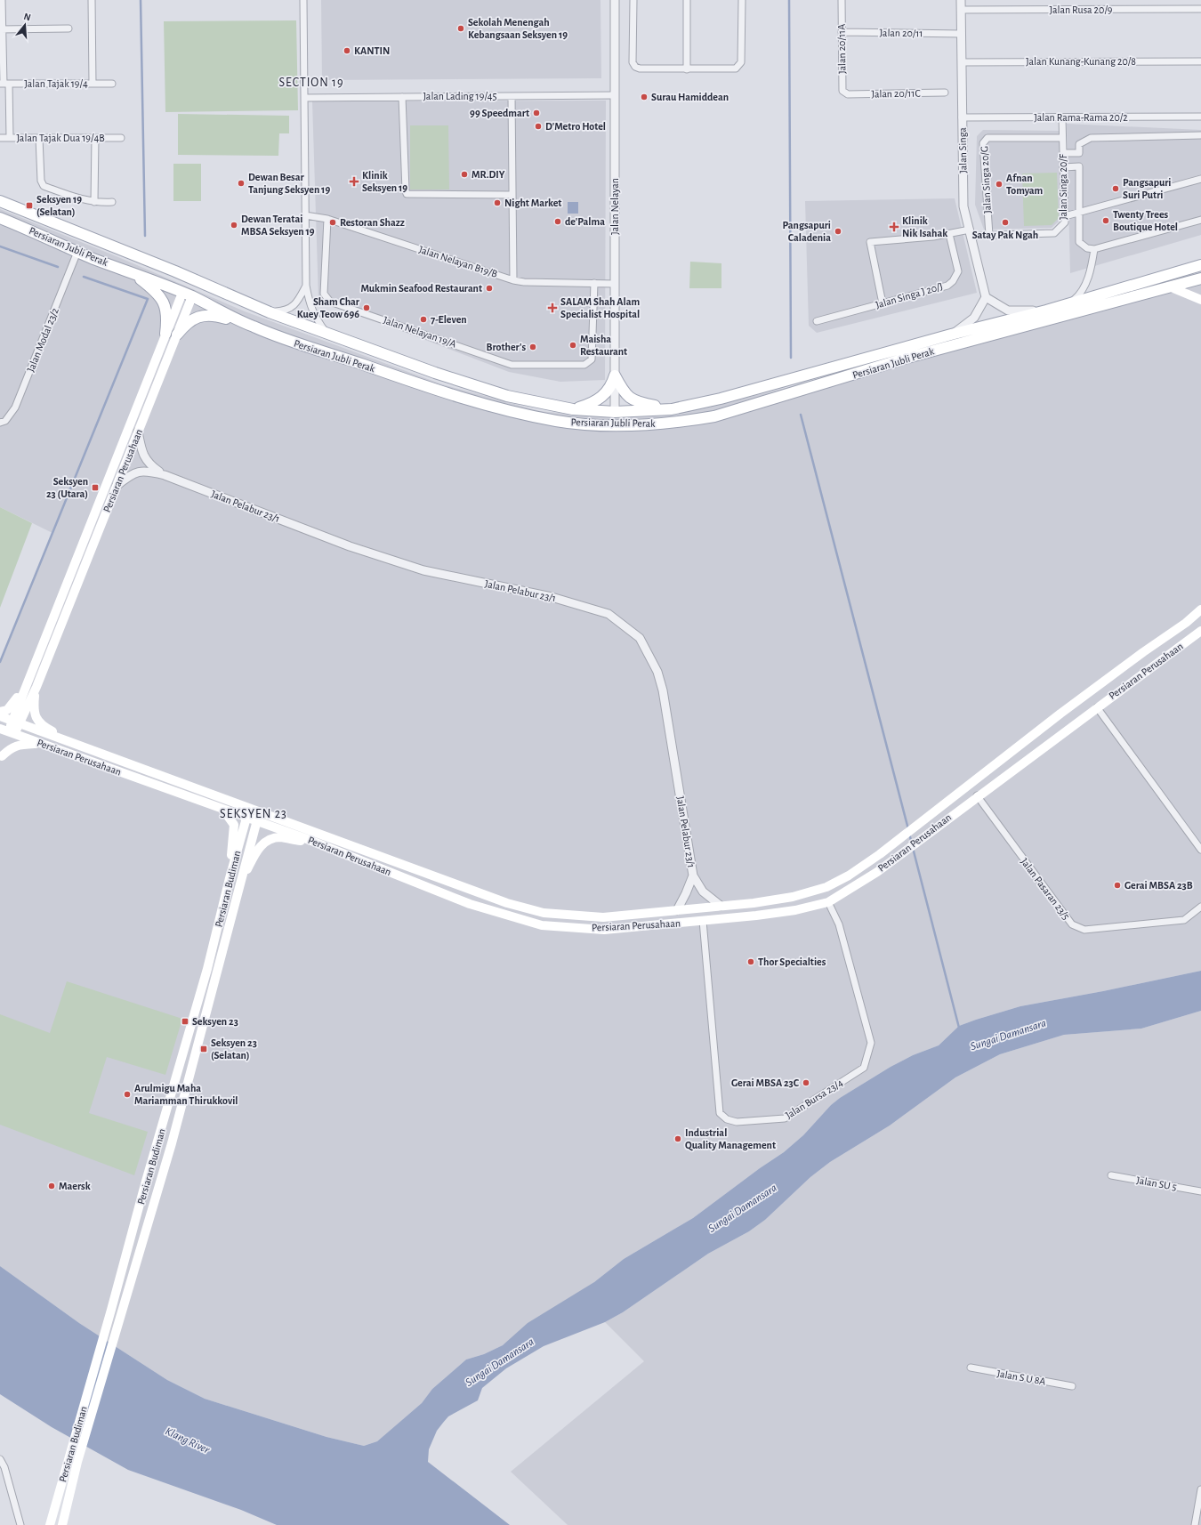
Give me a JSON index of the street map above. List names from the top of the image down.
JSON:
{
  "streets": {
    "main road": ["Persiaran Jubli Perak", "Persiaran Perusahaan", "Persiaran Budiman"],
    "street": [
      "Jalan Rusa 20/9",
      "Jalan 20/11",
      "Jalan 20/11A",
      "Jalan Kunang-Kunang 20/8",
      "Jalan Tajak 19/4",
      "Jalan 20/11C",
      "Jalan Lading 19/45",
      "Jalan Rama-Rama 20/2",
      "Jalan Tajak Dua 19/4B",
      "Jalan Singa",
      "Jalan Singa 20/G",
      "Jalan Singa 20/F",
      "Jalan Nelayan",
      "Jalan Nelayan B19/B",
      "Jalan Singa J 20/J",
      "Jalan Nelayan 19/A",
      "Jalan Modal 23/2",
      "Jalan Pelabur 23/1",
      "Jalan Pasaran 23/5",
      "Jalan Bursa 23/4",
      "Jalan SU 5",
      "Jalan S U 8A"
    ]
  },
  "crossings": [
    ["Jalan Rusa 20/9", "Jalan Singa"],
    ["Jalan 20/11", "Jalan 20/11A"],
    ["Jalan 20/11", "Jalan Singa"],
    ["Jalan 20/11A", "Jalan 20/11C"],
    ["Jalan Kunang-Kunang 20/8", "Jalan Singa"],
    ["Jalan Lading 19/45", "Jalan Nelayan"],
    ["Jalan Rama-Rama 20/2", "Jalan Singa"],
    ["Jalan Rama-Rama 20/2", "Jalan Singa 20/F"],
    ["Jalan Singa", "Jalan Singa 20/F"],
    ["Jalan Singa 20/G", "Jalan Singa 20/F"],
    ["Jalan Singa 20/F", "Jalan Singa J 20/J"],
    ["Jalan Nelayan", "Persiaran Jubli Perak"],
    ["Jalan Nelayan", "Jalan Nelayan B19/B"],
    ["Persiaran Jubli Perak", "Jalan Modal 23/2"],
    ["Persiaran Jubli Perak", "Persiaran Perusahaan"],
    ["Jalan Nelayan B19/B", "Jalan Nelayan 19/A"],
    ["Persiaran Perusahaan", "Jalan Pelabur 23/1"],
    ["Persiaran Perusahaan", "Persiaran Budiman"],
    ["Persiaran Perusahaan", "Jalan Pasaran 23/5"],
    ["Persiaran Perusahaan", "Jalan Bursa 23/4"]
  ],
  "districts": ["SECTION 19", "SEKSYEN 23"],
  "water": ["Sungai Damansara", "Klang River"],
  "places": {
    "other": [
      "Sekolah Menengah Kebangsaan Seksyen 19",
      "KANTIN",
      "Surau Hamiddean",
      "99 Speedmart",
      "D'Metro Hotel",
      "MR.DIY",
      "Dewan Besar Tanjung Seksyen 19",
      "Afnan Tomyam",
      "Pangsapuri Suri Putri",
      "Night Market",
      "Twenty Trees Boutique Hotel",
      "de'Palma",
      "Restoran Shazz",
      "Satay Pak Ngah",
      "Dewan Teratai MBSA Seksyen 19",
      "Pangsapuri Caladenia",
      "Mukmin Seafood Restaurant",
      "Sham Char Kuey Teow 696",
      "7-Eleven",
      "Maisha Restaurant",
      "Brother's",
      "Gerai MBSA 23B",
      "Thor Specialties",
      "Gerai MBSA 23C",
      "Arulmigu Maha Mariamman Thirukkovil",
      "Industrial Quality Management",
      "Maersk"
    ],
    "health": ["Klinik Seksyen 19", "Klinik Nik Isahak", "SALAM Shah Alam Specialist Hospital"],
    "transit": [
      "Seksyen 19 (Selatan)",
      "Seksyen 23 (Utara)",
      "Seksyen 23",
      "Seksyen 23 (Selatan)"
    ]
  },
  "north": "top"
}
